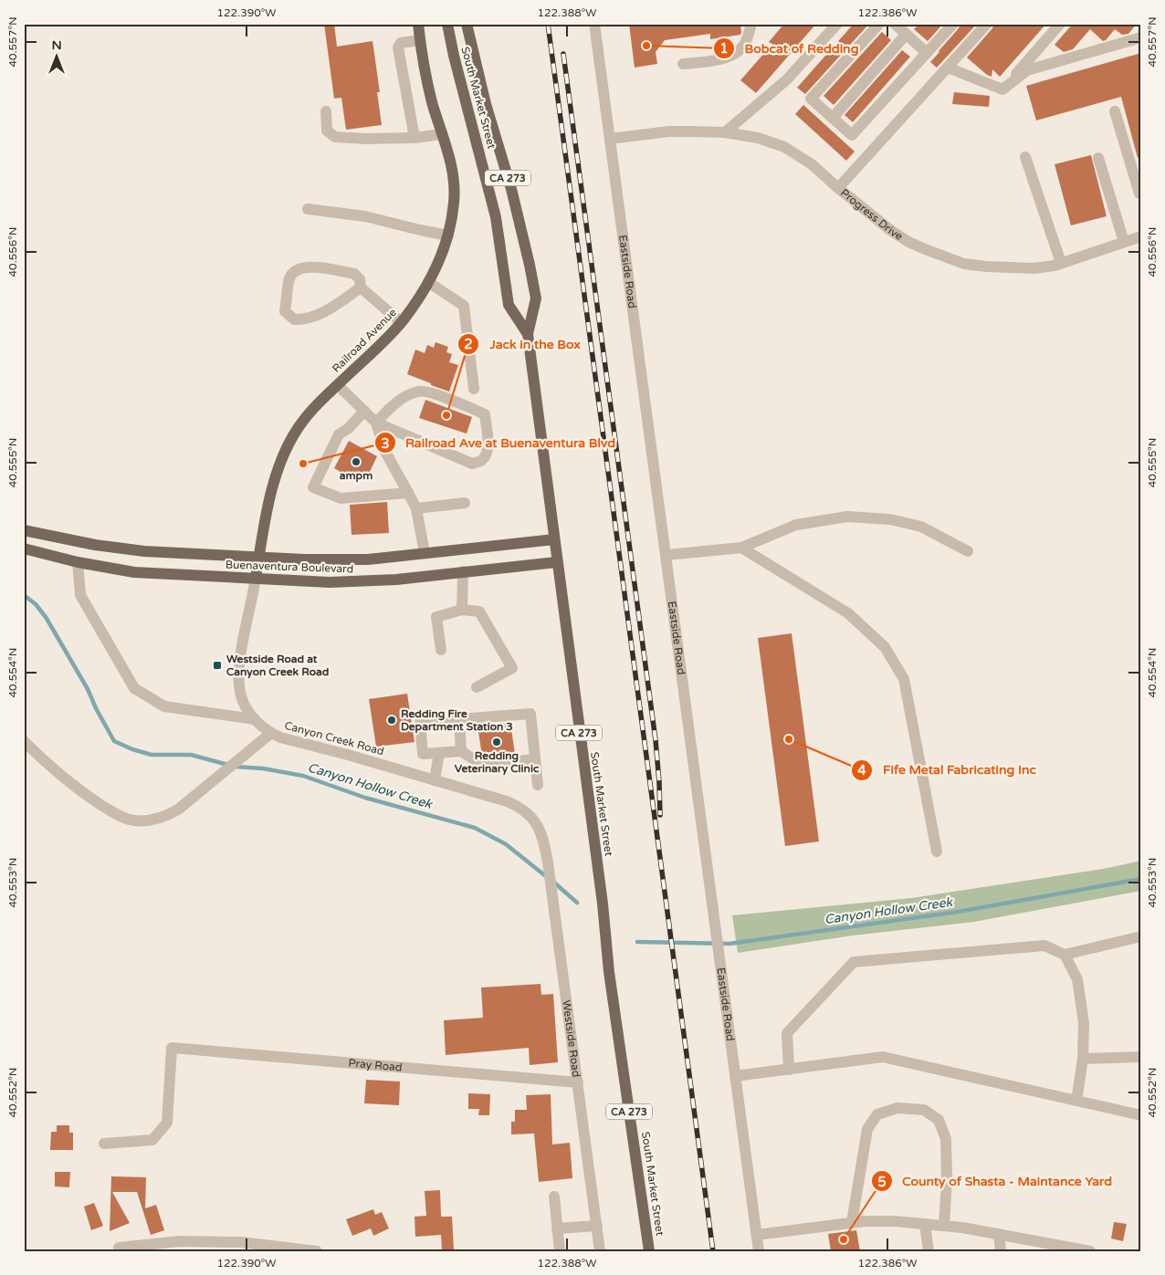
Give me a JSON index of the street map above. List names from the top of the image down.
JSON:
{
  "streets": {
    "main road": [
      "South Market Street",
      "CA 273",
      "Railroad Avenue",
      "Buenaventura Boulevard",
      "Canyon Creek Road"
    ],
    "street": [
      "Progress Drive",
      "Eastside Road",
      "Westside Road",
      "Pray Road"
    ]
  },
  "crossings": [
    ["South Market Street", "Buenaventura Boulevard"],
    ["Progress Drive", "Eastside Road"],
    ["Railroad Avenue", "Buenaventura Boulevard"],
    ["Railroad Avenue", "Canyon Creek Road"],
    ["Buenaventura Boulevard", "Canyon Creek Road"],
    ["Canyon Creek Road", "Westside Road"],
    ["Westside Road", "Pray Road"]
  ],
  "water": ["Canyon Hollow Creek"],
  "places": {
    "other": [
      "Bobcat of Redding",
      "Jack in the Box",
      "ampm",
      "Railroad Ave at Buenaventura Blvd",
      "Redding Fire Department Station 3",
      "Fife Metal Fabricating Inc",
      "Redding Veterinary Clinic",
      "County of Shasta - Maintance Yard"
    ],
    "transit": ["Westside Road at Canyon Creek Road"]
  },
  "north": "top",
  "coordinates": [
    "122.390°W",
    "122.388°W",
    "122.386°W",
    "40.557°N",
    "40.556°N",
    "40.555°N",
    "40.554°N",
    "40.553°N",
    "40.552°N"
  ]
}
